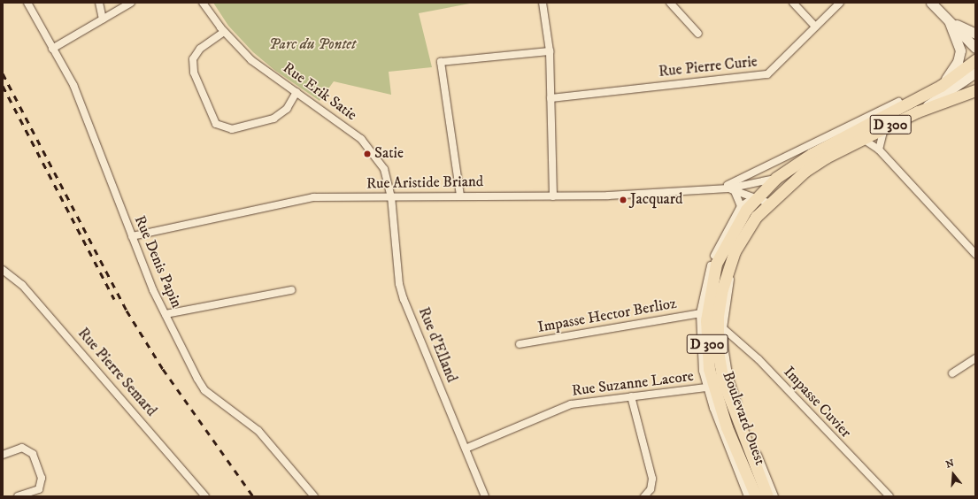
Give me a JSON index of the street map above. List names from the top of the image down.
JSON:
{
  "streets": {
    "main road": ["D 300", "Boulevard Ouest"],
    "street": [
      "Rue Pierre Curie",
      "Rue Erik Satie",
      "Rue Aristide Briand",
      "Rue Denis Papin",
      "Impasse Hector Berlioz",
      "Rue d'Elland",
      "Rue Pierre Semard",
      "Rue Suzanne Lacore",
      "Impasse Cuvier"
    ]
  },
  "crossings": [
    ["Rue Erik Satie", "Rue Aristide Briand"],
    ["Rue Erik Satie", "Rue d'Elland"],
    ["Rue Aristide Briand", "Rue Denis Papin"],
    ["Rue Aristide Briand", "Rue d'Elland"],
    ["Rue Aristide Briand", "Boulevard Ouest"],
    ["Rue d'Elland", "Rue Suzanne Lacore"]
  ],
  "parks": ["Parc du Pontet"],
  "places": ["Satie", "Jacquard"],
  "north": "top"
}
